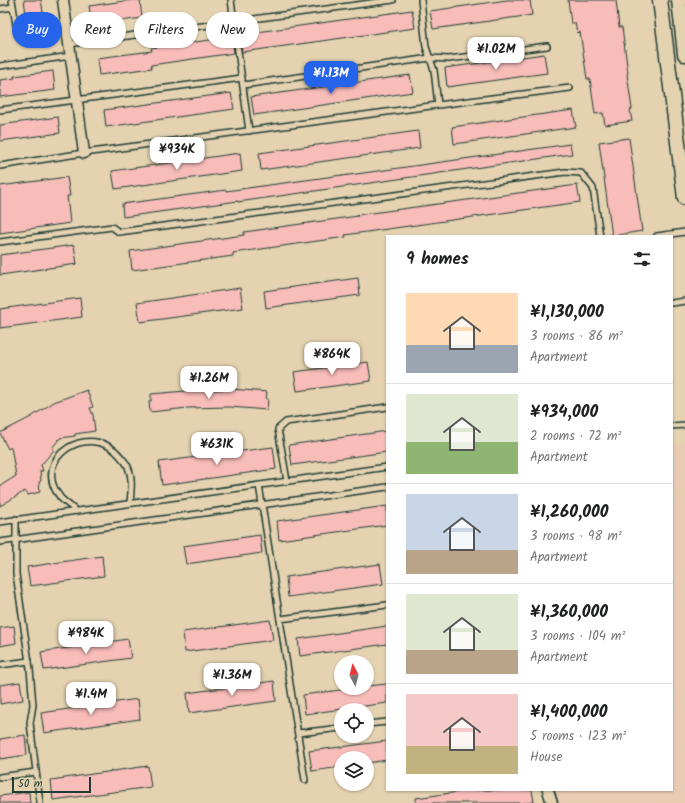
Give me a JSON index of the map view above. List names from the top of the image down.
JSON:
{
  "scale_bar": "50 m",
  "north": "top",
  "page": {
    "chip": [
      "Buy",
      "Rent",
      "Filters",
      "New"
    ],
    "price": [
      "¥1.02M",
      "¥1.13M",
      "¥934K",
      "¥864K",
      "¥1.26M",
      "¥631K",
      "¥984K",
      "¥1.36M",
      "¥1.4M"
    ],
    "heading": "9 homes",
    "list": [
      {
        "name": "¥1,130,000",
        "note": "3 rooms · 86 m² · Apartment"
      },
      {
        "name": "¥934,000",
        "note": "2 rooms · 72 m² · Apartment"
      },
      {
        "name": "¥1,260,000",
        "note": "3 rooms · 98 m² · Apartment"
      },
      {
        "name": "¥1,360,000",
        "note": "3 rooms · 104 m² · Apartment"
      },
      {
        "name": "¥1,400,000",
        "note": "5 rooms · 123 m² · House"
      }
    ],
    "scale": "50 m"
  }
}
